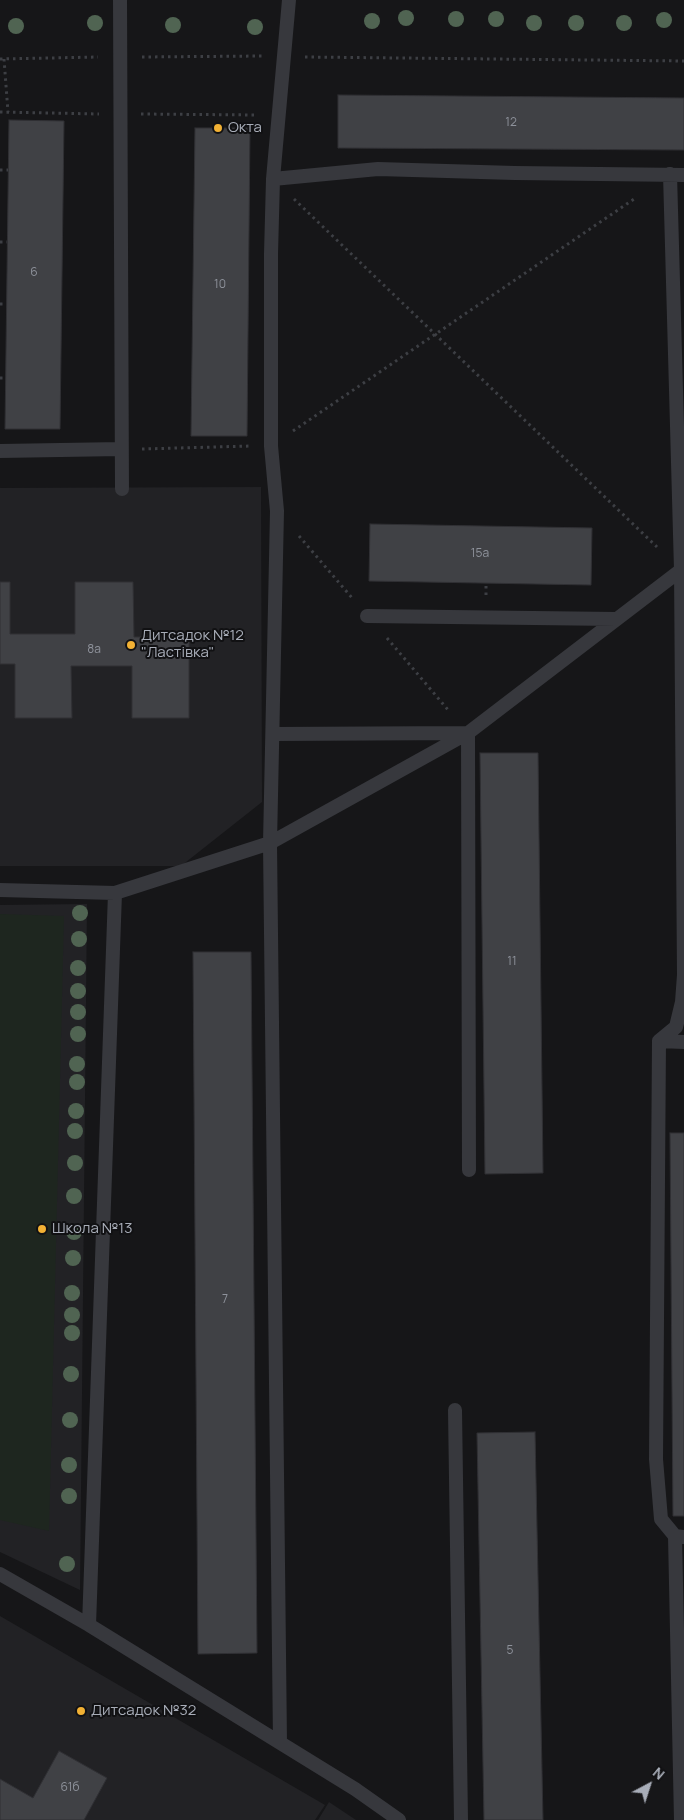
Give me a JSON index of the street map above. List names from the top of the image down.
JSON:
{
  "places": [
    "Окта",
    "Дитсадок №12 \"Ластівка\"",
    "Школа №13",
    "Дитсадок №32"
  ],
  "house_numbers": [
    "12",
    "6",
    "10",
    "15а",
    "8а",
    "11",
    "7",
    "5",
    "61б"
  ],
  "north": "top right"
}
